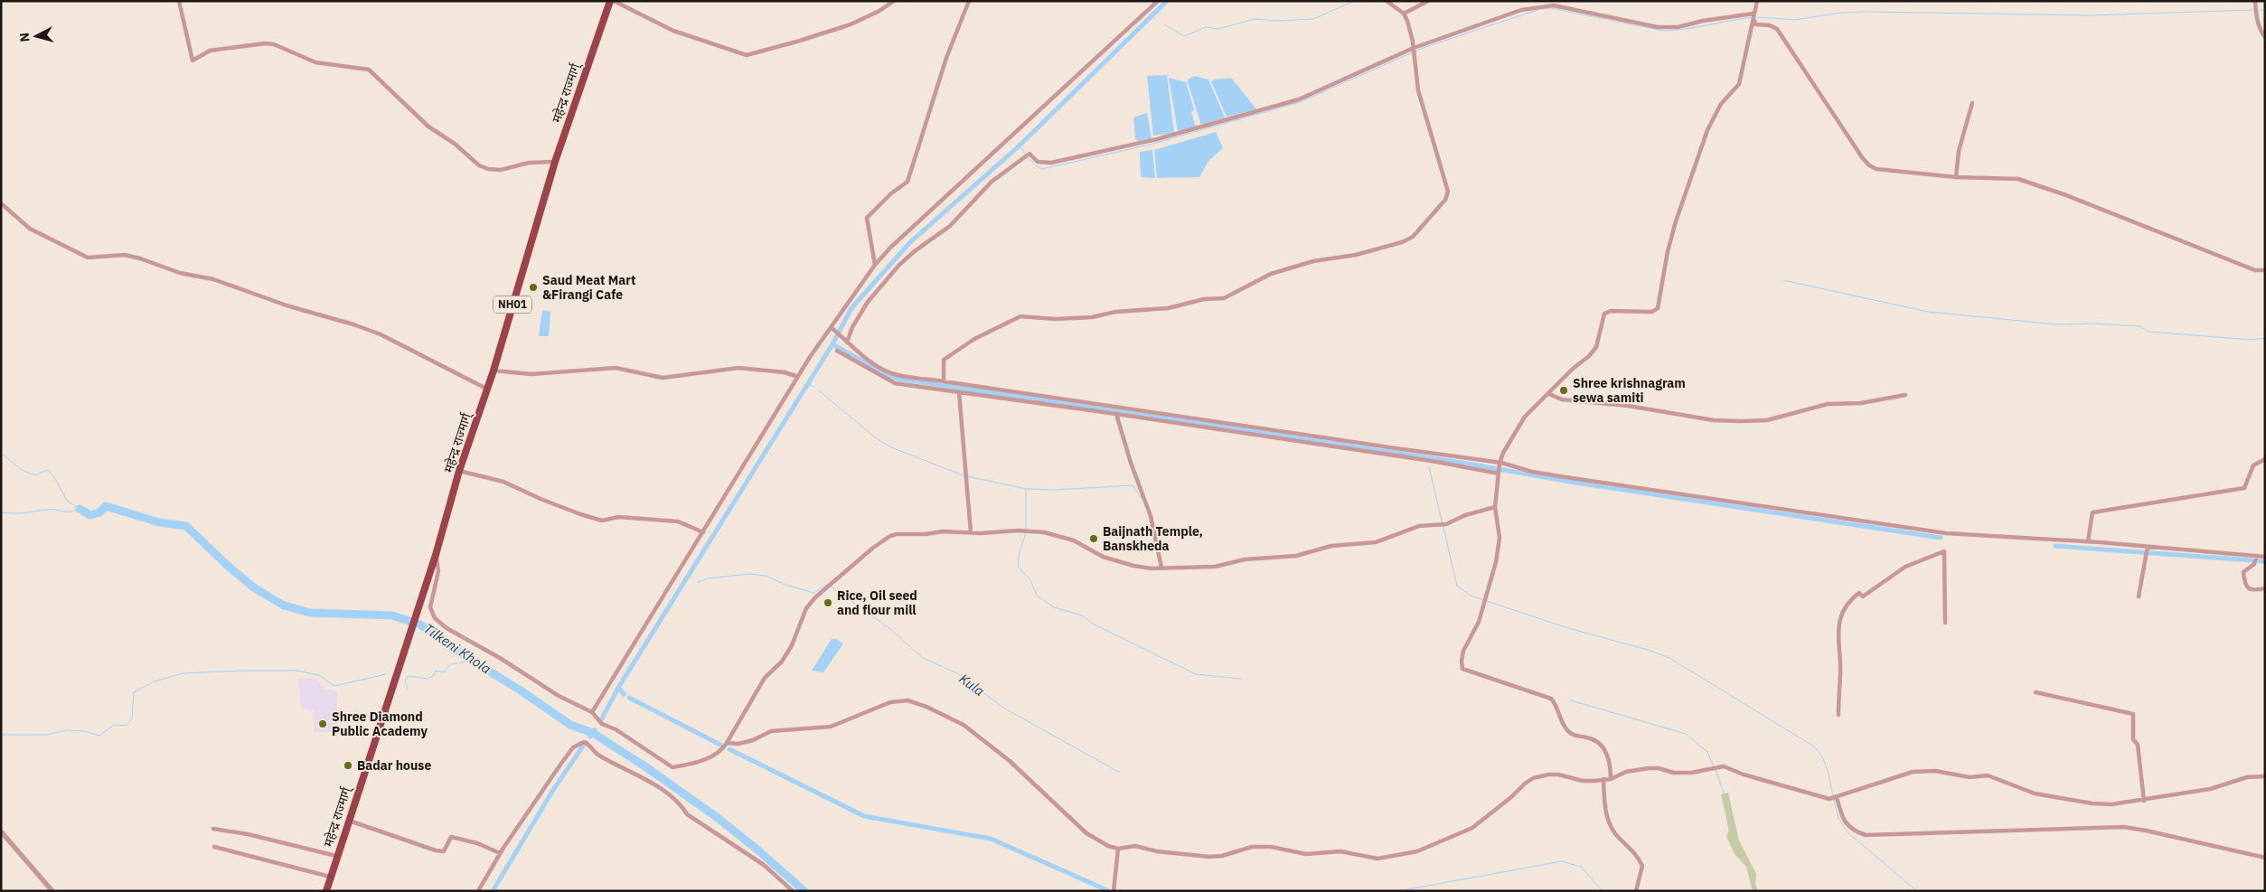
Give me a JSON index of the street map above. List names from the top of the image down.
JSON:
{
  "streets": {
    "highway": ["महेन्द्र राज्मार्ग्", "NH01"]
  },
  "water": ["Tilkeni Khola", "Kula"],
  "places": [
    "Saud Meat Mart &Firangi Cafe",
    "Shree krishnagram sewa samiti",
    "Baijnath Temple, Banskheda",
    "Rice, Oil seed and flour mill",
    "Shree Diamond Public Academy",
    "Badar house"
  ],
  "north": "left"
}
